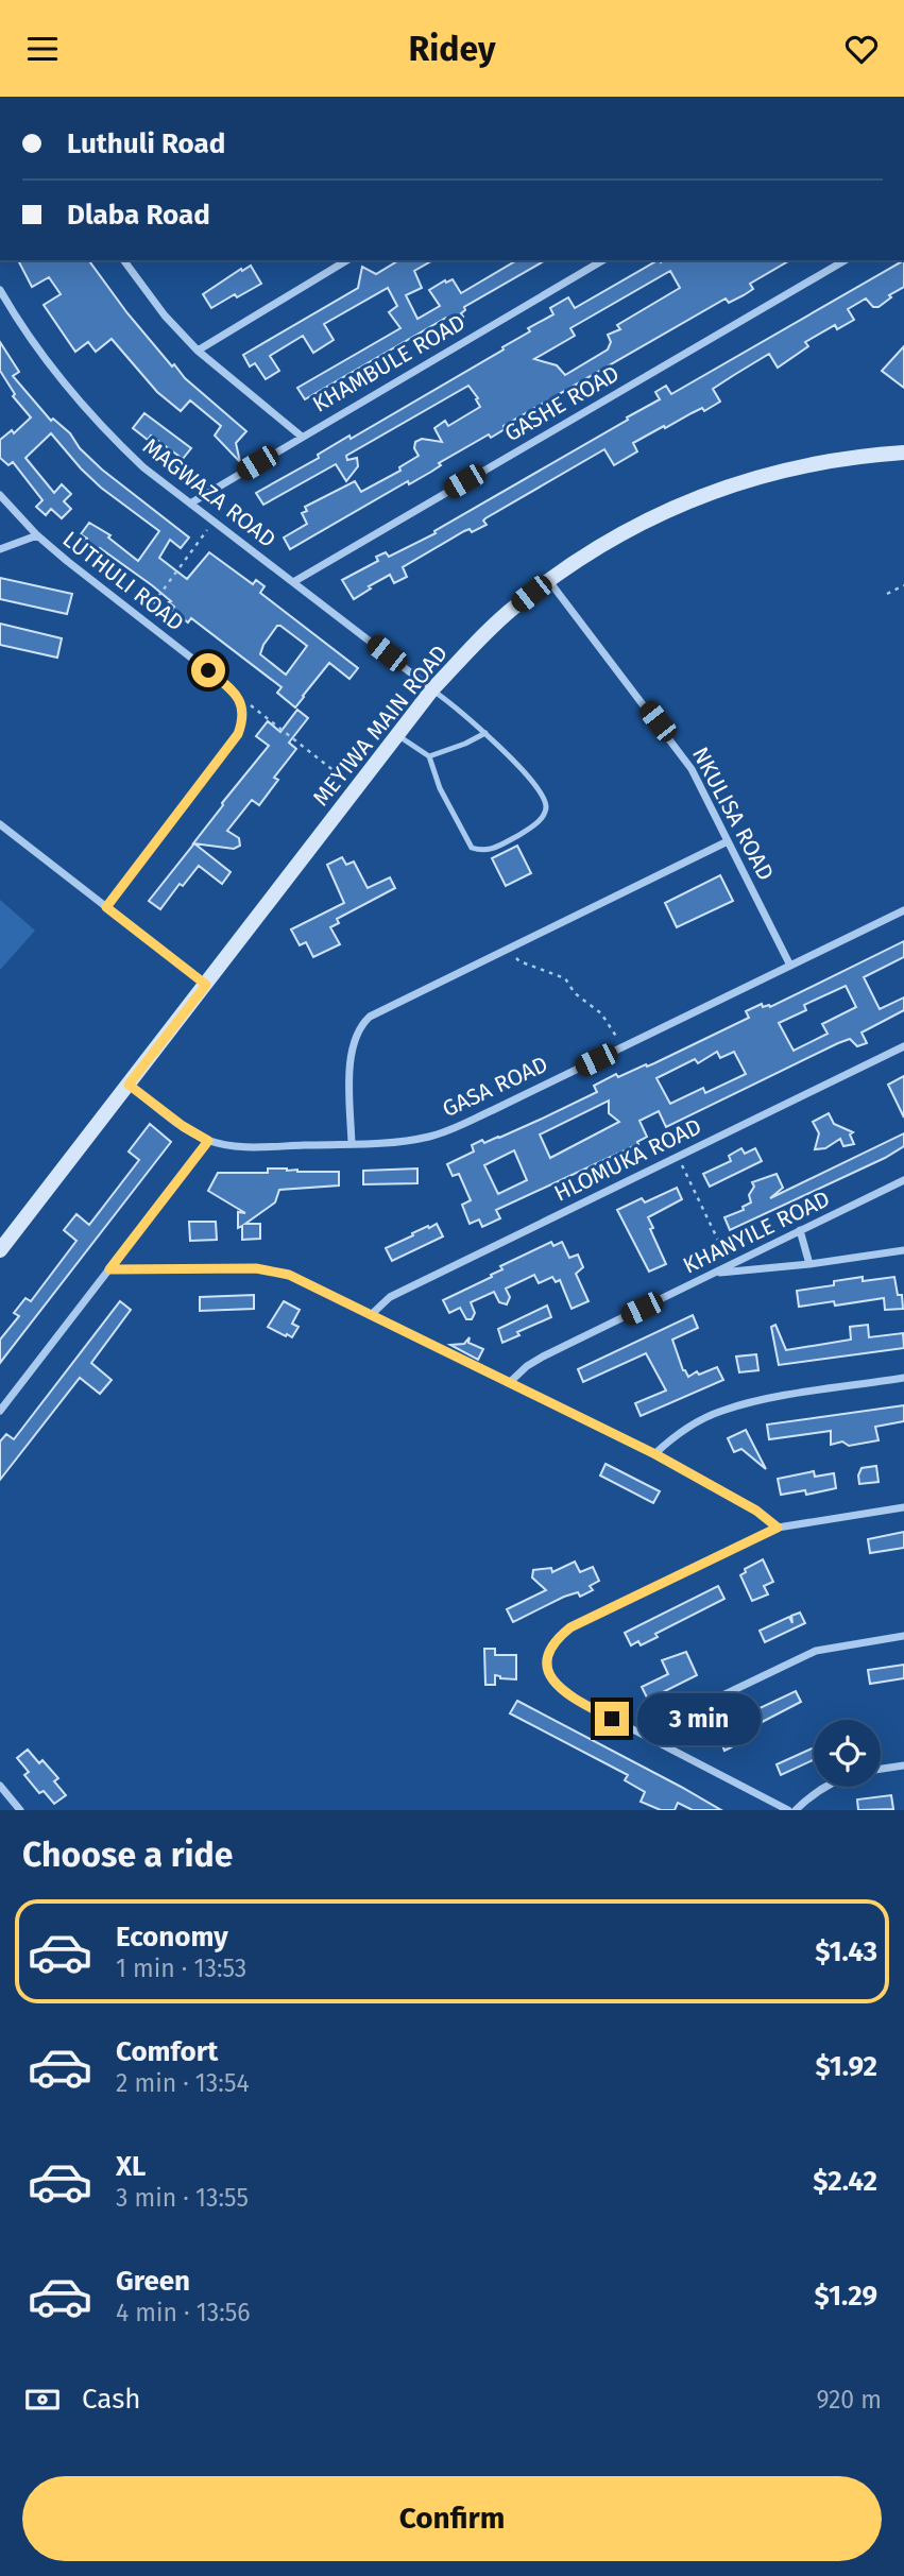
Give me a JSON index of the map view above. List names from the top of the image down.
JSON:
{
  "streets": {
    "street": [
      "KHAMBULE ROAD",
      "GASHE ROAD",
      "MAGWAZA ROAD",
      "LUTHULI ROAD",
      "MEYIWA MAIN ROAD",
      "NKULISA ROAD",
      "GASA ROAD",
      "HLOMUKA ROAD",
      "KHANYILE ROAD"
    ]
  },
  "crossings": [
    ["KHAMBULE ROAD", "MAGWAZA ROAD"],
    ["GASHE ROAD", "MAGWAZA ROAD"],
    ["MAGWAZA ROAD", "MEYIWA MAIN ROAD"],
    ["MEYIWA MAIN ROAD", "NKULISA ROAD"],
    ["MEYIWA MAIN ROAD", "GASA ROAD"],
    ["NKULISA ROAD", "GASA ROAD"]
  ],
  "page": {
    "header": "Ridey",
    "banner": ["Luthuli Road", "Dlaba Road"],
    "bubble": "3 min",
    "heading": "Choose a ride",
    "list": [
      {
        "name": "Economy",
        "note": "1 min · 13:53",
        "value": "$1.43"
      },
      {
        "name": "Comfort",
        "note": "2 min · 13:54",
        "value": "$1.92"
      },
      {
        "name": "XL",
        "note": "3 min · 13:55",
        "value": "$2.42"
      },
      {
        "name": "Green",
        "note": "4 min · 13:56",
        "value": "$1.29"
      }
    ],
    "pay": ["Cash", "920 m"],
    "buttons": "Confirm"
  }
}
